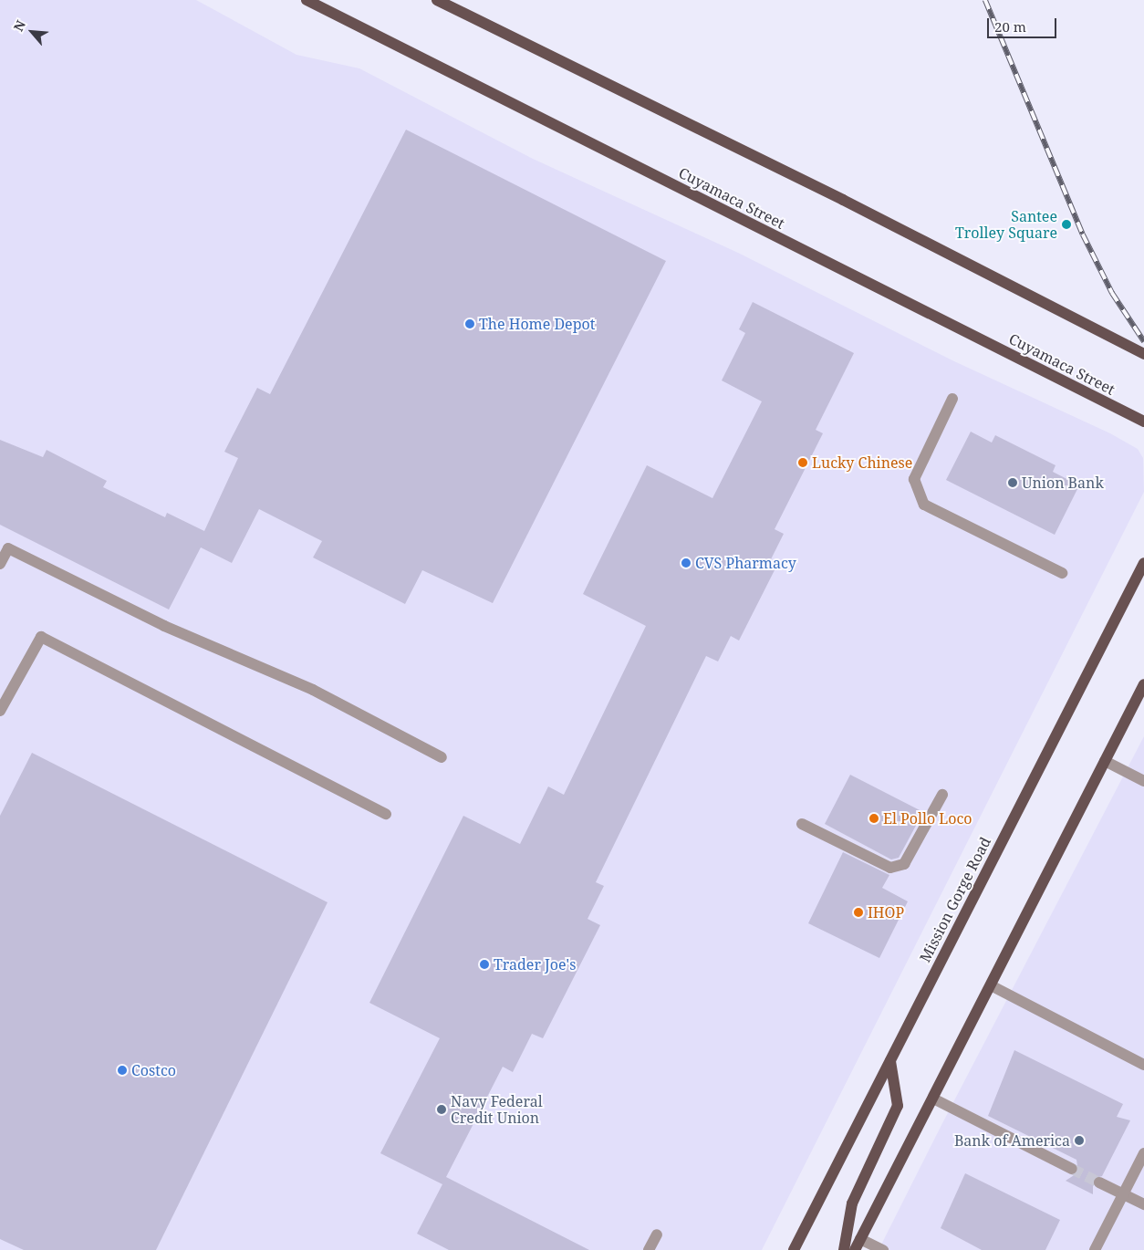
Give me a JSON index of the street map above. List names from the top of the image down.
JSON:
{
  "streets": {
    "main road": ["Cuyamaca Street", "Mission Gorge Road"]
  },
  "places": [
    "Santee Trolley Square",
    "The Home Depot",
    "Lucky Chinese",
    "Union Bank",
    "CVS Pharmacy",
    "El Pollo Loco",
    "IHOP",
    "Trader Joe's",
    "Costco",
    "Navy Federal Credit Union",
    "Bank of America"
  ],
  "scale_bar": "20 m",
  "north": "top left"
}
